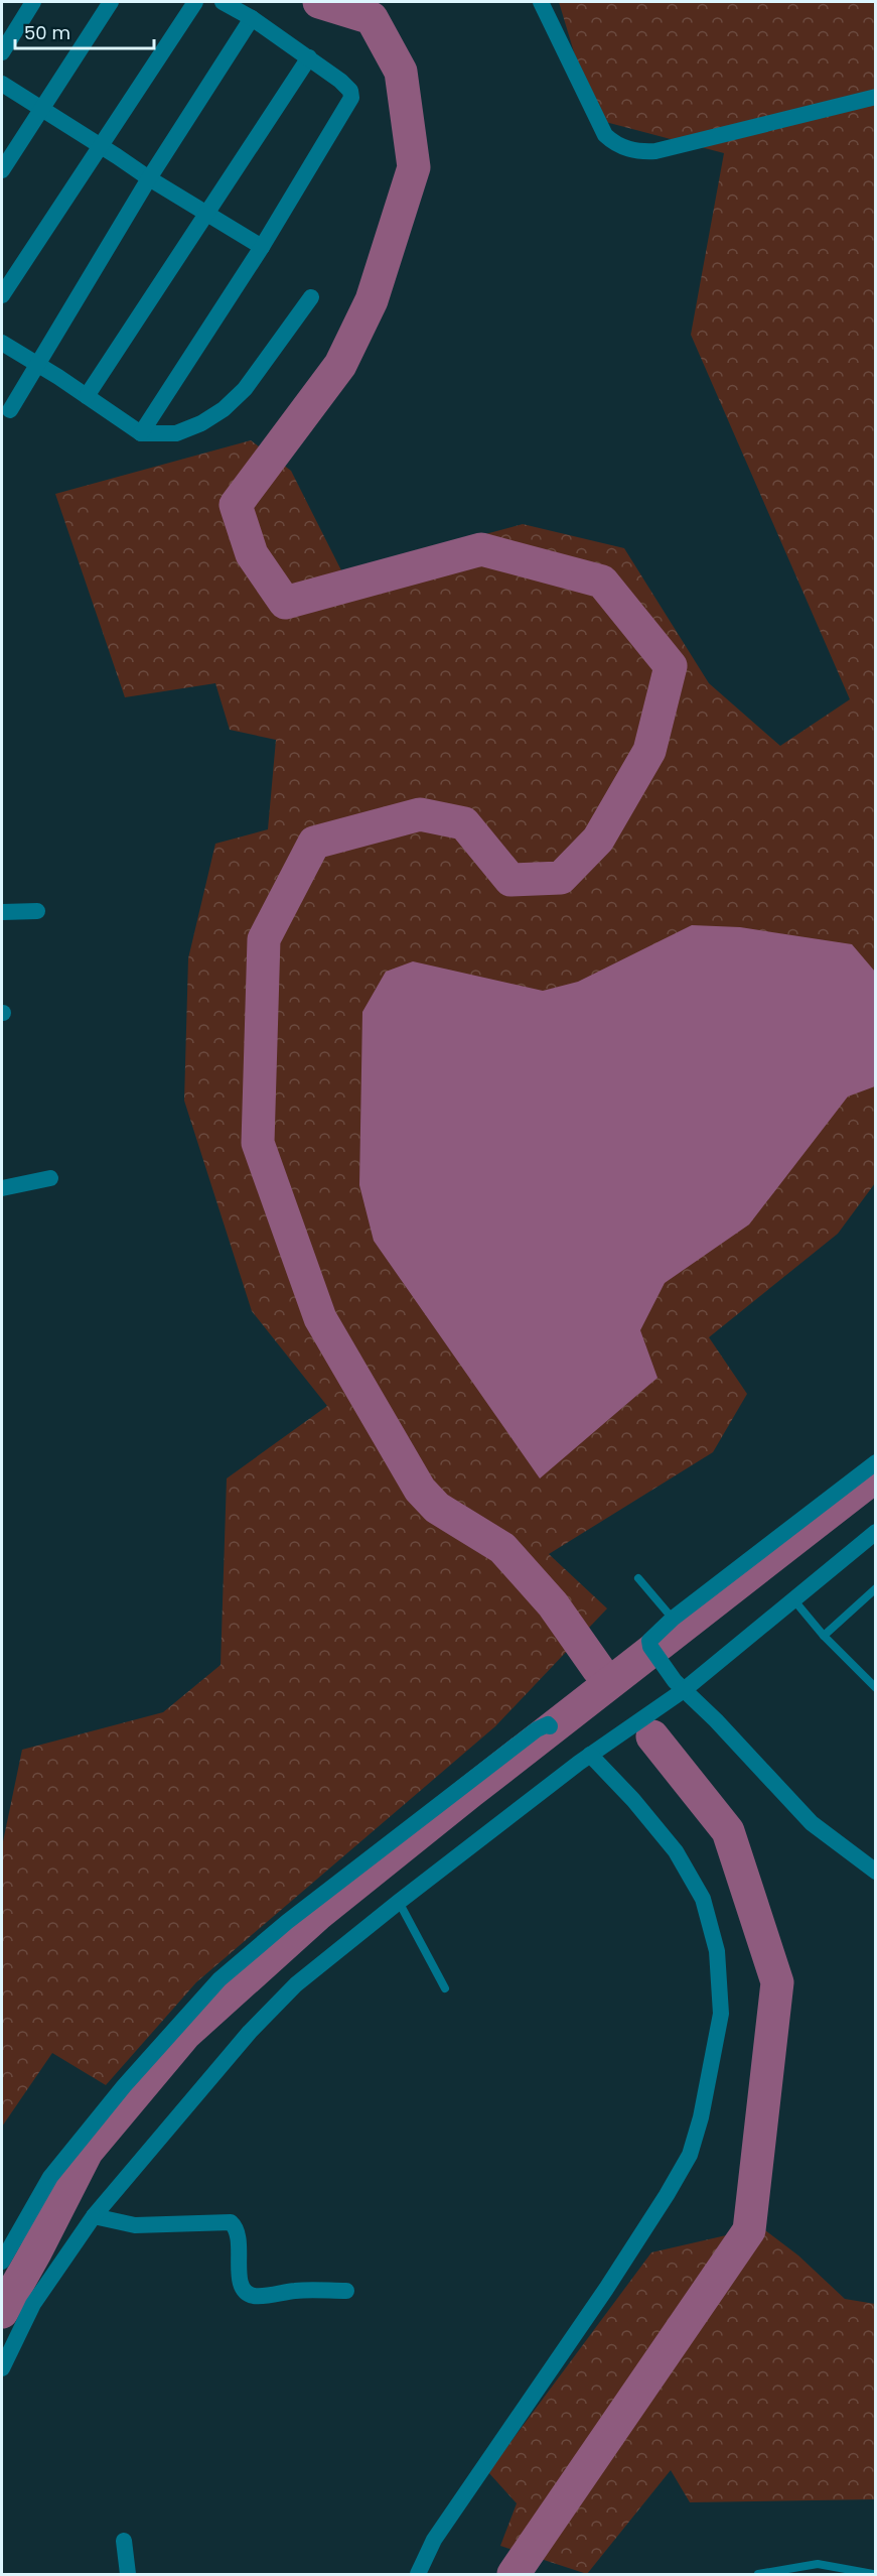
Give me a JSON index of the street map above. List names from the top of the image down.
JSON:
{
  "scale_bar": "50 m"
}
